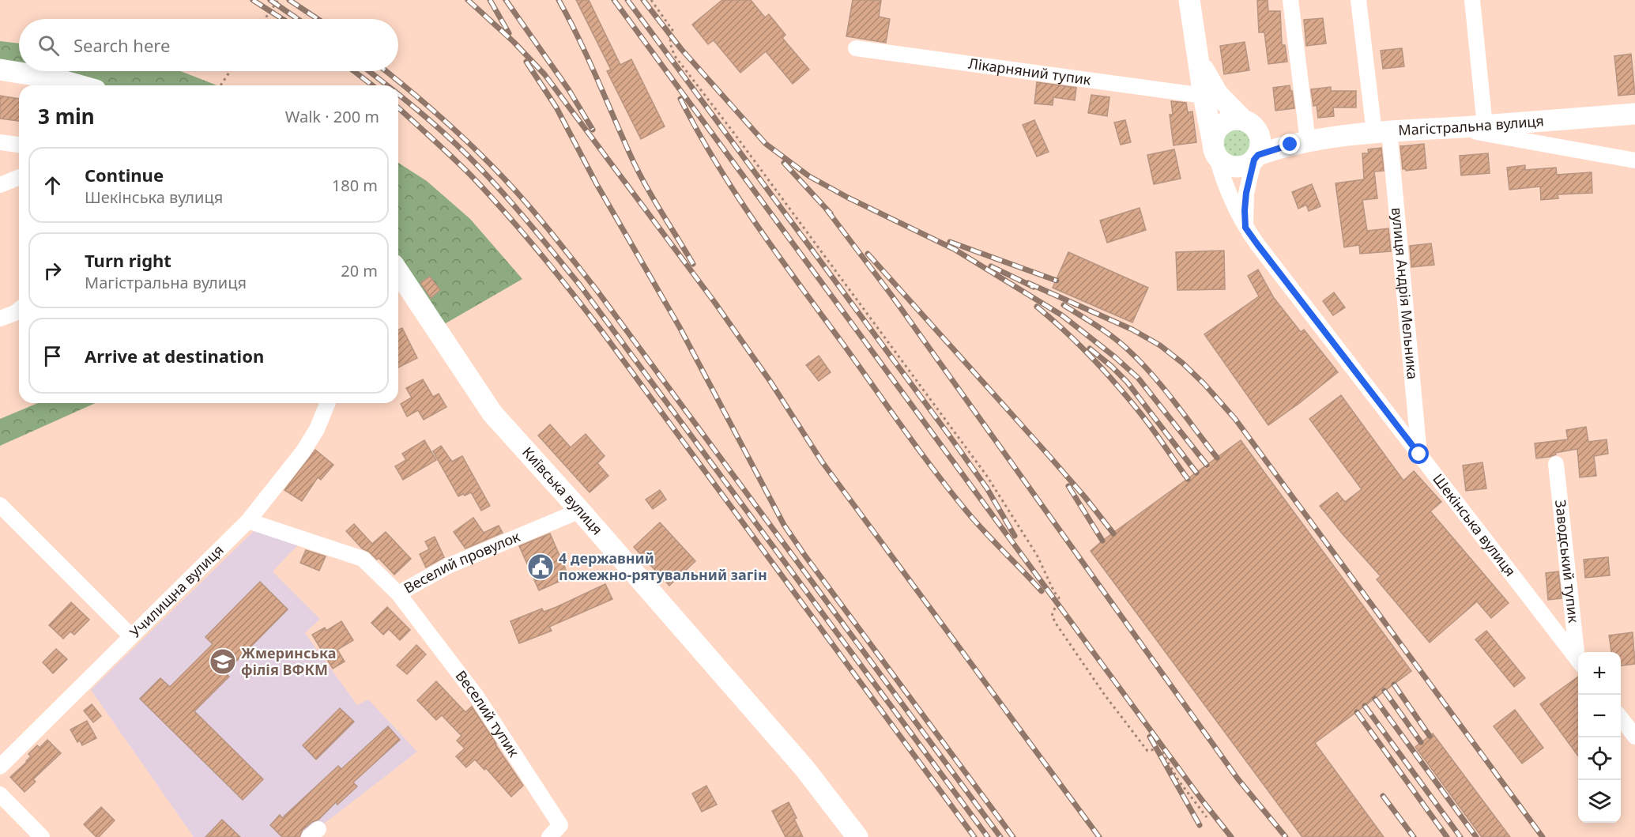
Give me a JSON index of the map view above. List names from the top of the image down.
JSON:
{
  "streets": {
    "street": [
      "Лікарняний тупик",
      "Магістральна вулиця",
      "вулиця Андрія Мельника",
      "Київська вулиця",
      "Шекінська вулиця",
      "Заводський тупик",
      "Веселий провулок",
      "Училищна вулиця",
      "Веселий тупик"
    ]
  },
  "crossings": [
    ["Лікарняний тупик", "Шекінська вулиця"],
    ["Магістральна вулиця", "вулиця Андрія Мельника"],
    ["Магістральна вулиця", "Шекінська вулиця"],
    ["вулиця Андрія Мельника", "Шекінська вулиця"],
    ["Київська вулиця", "Веселий провулок"],
    ["Веселий провулок", "Училищна вулиця"],
    ["Веселий провулок", "Веселий тупик"]
  ],
  "places": {
    "public building": ["4 державний пожежно-рятувальний загін"],
    "school or university": ["Жмеринська філія ВФКМ"]
  },
  "page": {
    "search": "Search here",
    "heading": ["3 min", "Walk · 200 m"],
    "list": [
      ["Continue", "Шекінська вулиця", "180 m"],
      ["Turn right", "Магістральна вулиця", "20 m"],
      "Arrive at destination"
    ],
    "map_buttons": ["+", "−"]
  }
}
